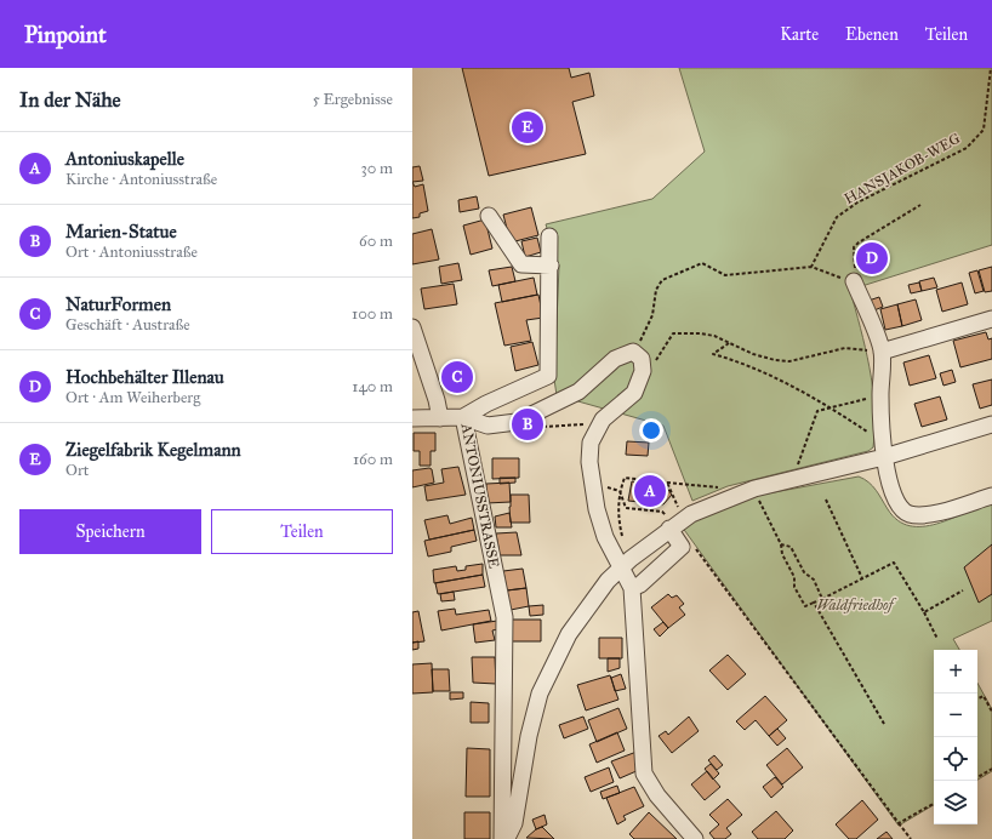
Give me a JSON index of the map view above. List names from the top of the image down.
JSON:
{
  "streets": {
    "street": ["ANTONIUSSTRASSE"],
    "path": ["HANSJAKOB-WEG"]
  },
  "parks": ["Waldfriedhof"],
  "page": {
    "header": "Pinpoint",
    "nav": ["Karte", "Ebenen", "Teilen"],
    "heading": ["In der Nähe", "5 Ergebnisse"],
    "pins": [
      "E",
      "D",
      "C",
      "B",
      "A"
    ],
    "list": [
      {
        "mark": "A",
        "name": "Antoniuskapelle",
        "note": "Kirche · Antoniusstraße",
        "value": "30 m"
      },
      {
        "mark": "B",
        "name": "Marien-Statue",
        "note": "Ort · Antoniusstraße",
        "value": "60 m"
      },
      {
        "mark": "C",
        "name": "NaturFormen",
        "note": "Geschäft · Austraße",
        "value": "100 m"
      },
      {
        "mark": "D",
        "name": "Hochbehälter Illenau",
        "note": "Ort · Am Weiherberg",
        "value": "140 m"
      },
      {
        "mark": "E",
        "name": "Ziegelfabrik Kegelmann",
        "note": "Ort",
        "value": "160 m"
      }
    ],
    "buttons": ["Speichern", "Teilen"],
    "map_buttons": ["+", "−"]
  }
}
